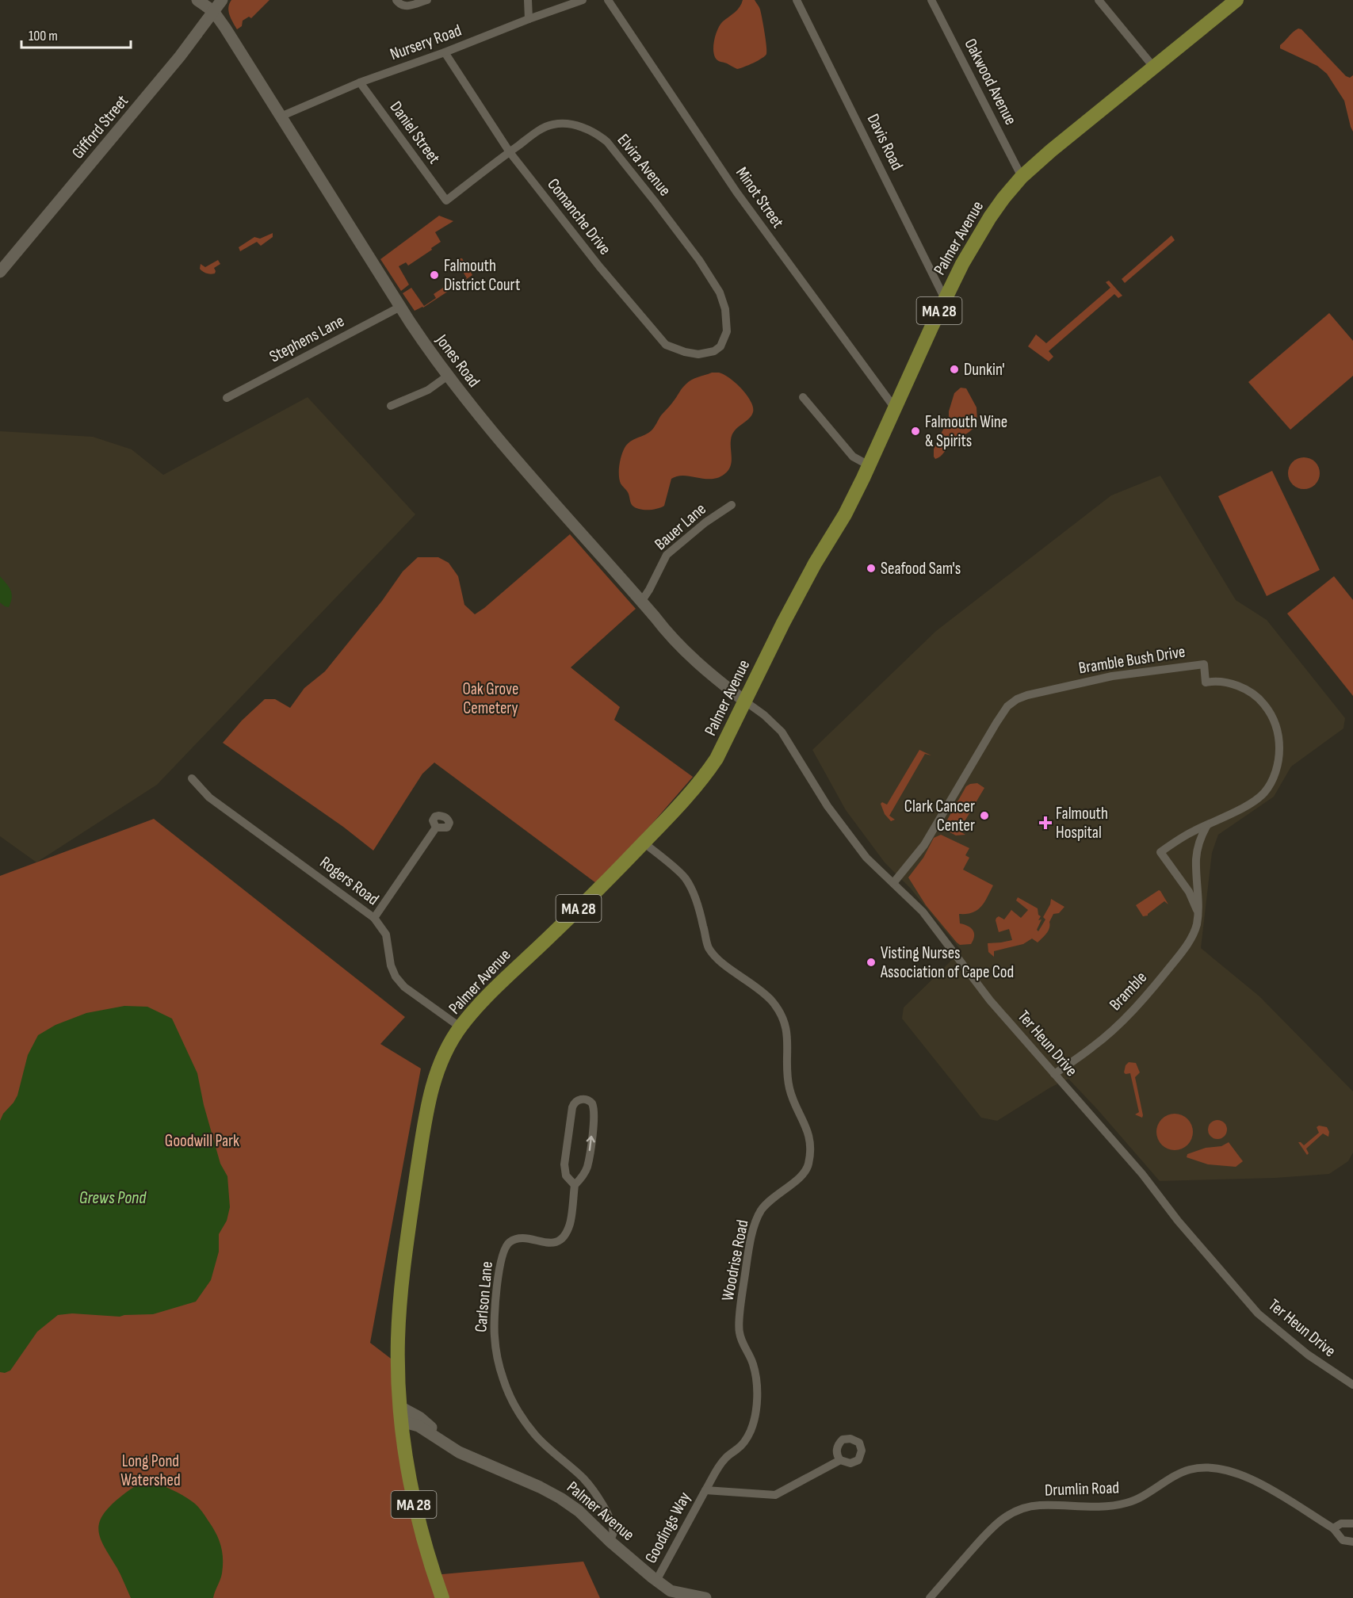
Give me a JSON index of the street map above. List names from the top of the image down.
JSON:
{
  "streets": {
    "highway": ["Palmer Avenue", "MA 28"],
    "main road": ["Gifford Street", "Jones Road"],
    "street": [
      "Nursery Road",
      "Oakwood Avenue",
      "Daniel Street",
      "Davis Road",
      "Elvira Avenue",
      "Minot Street",
      "Comanche Drive",
      "Stephens Lane",
      "Bauer Lane",
      "Bramble Bush Drive",
      "Rogers Road",
      "Bramble",
      "Ter Heun Drive",
      "Woodrise Road",
      "Carlson Lane",
      "Drumlin Road",
      "Goodings Way"
    ]
  },
  "crossings": [
    ["Nursery Road", "Daniel Street"],
    ["Nursery Road", "Comanche Drive"],
    ["Nursery Road", "Jones Road"],
    ["Oakwood Avenue", "Palmer Avenue"],
    ["Gifford Street", "Jones Road"],
    ["Daniel Street", "Elvira Avenue"],
    ["Davis Road", "Palmer Avenue"],
    ["Elvira Avenue", "Comanche Drive"],
    ["Minot Street", "Palmer Avenue"],
    ["Palmer Avenue", "MA 28"],
    ["Palmer Avenue", "Jones Road"],
    ["Palmer Avenue", "Rogers Road"],
    ["Palmer Avenue", "Ter Heun Drive"],
    ["Palmer Avenue", "Woodrise Road"],
    ["Palmer Avenue", "Carlson Lane"],
    ["Palmer Avenue", "Goodings Way"],
    ["Stephens Lane", "Jones Road"],
    ["Jones Road", "Bauer Lane"],
    ["Jones Road", "Ter Heun Drive"],
    ["Bramble Bush Drive", "Bramble"],
    ["Bramble Bush Drive", "Ter Heun Drive"],
    ["Bramble", "Ter Heun Drive"],
    ["Woodrise Road", "Goodings Way"]
  ],
  "water": ["Grews Pond"],
  "parks": ["Oak Grove Cemetery", "Goodwill Park", "Long Pond Watershed"],
  "places": {
    "other": [
      "Falmouth District Court",
      "Dunkin'",
      "Falmouth Wine & Spirits",
      "Seafood Sam's",
      "Clark Cancer Center",
      "Visting Nurses Association of Cape Cod"
    ],
    "health": ["Falmouth Hospital"]
  },
  "scale_bar": "100 m"
}
